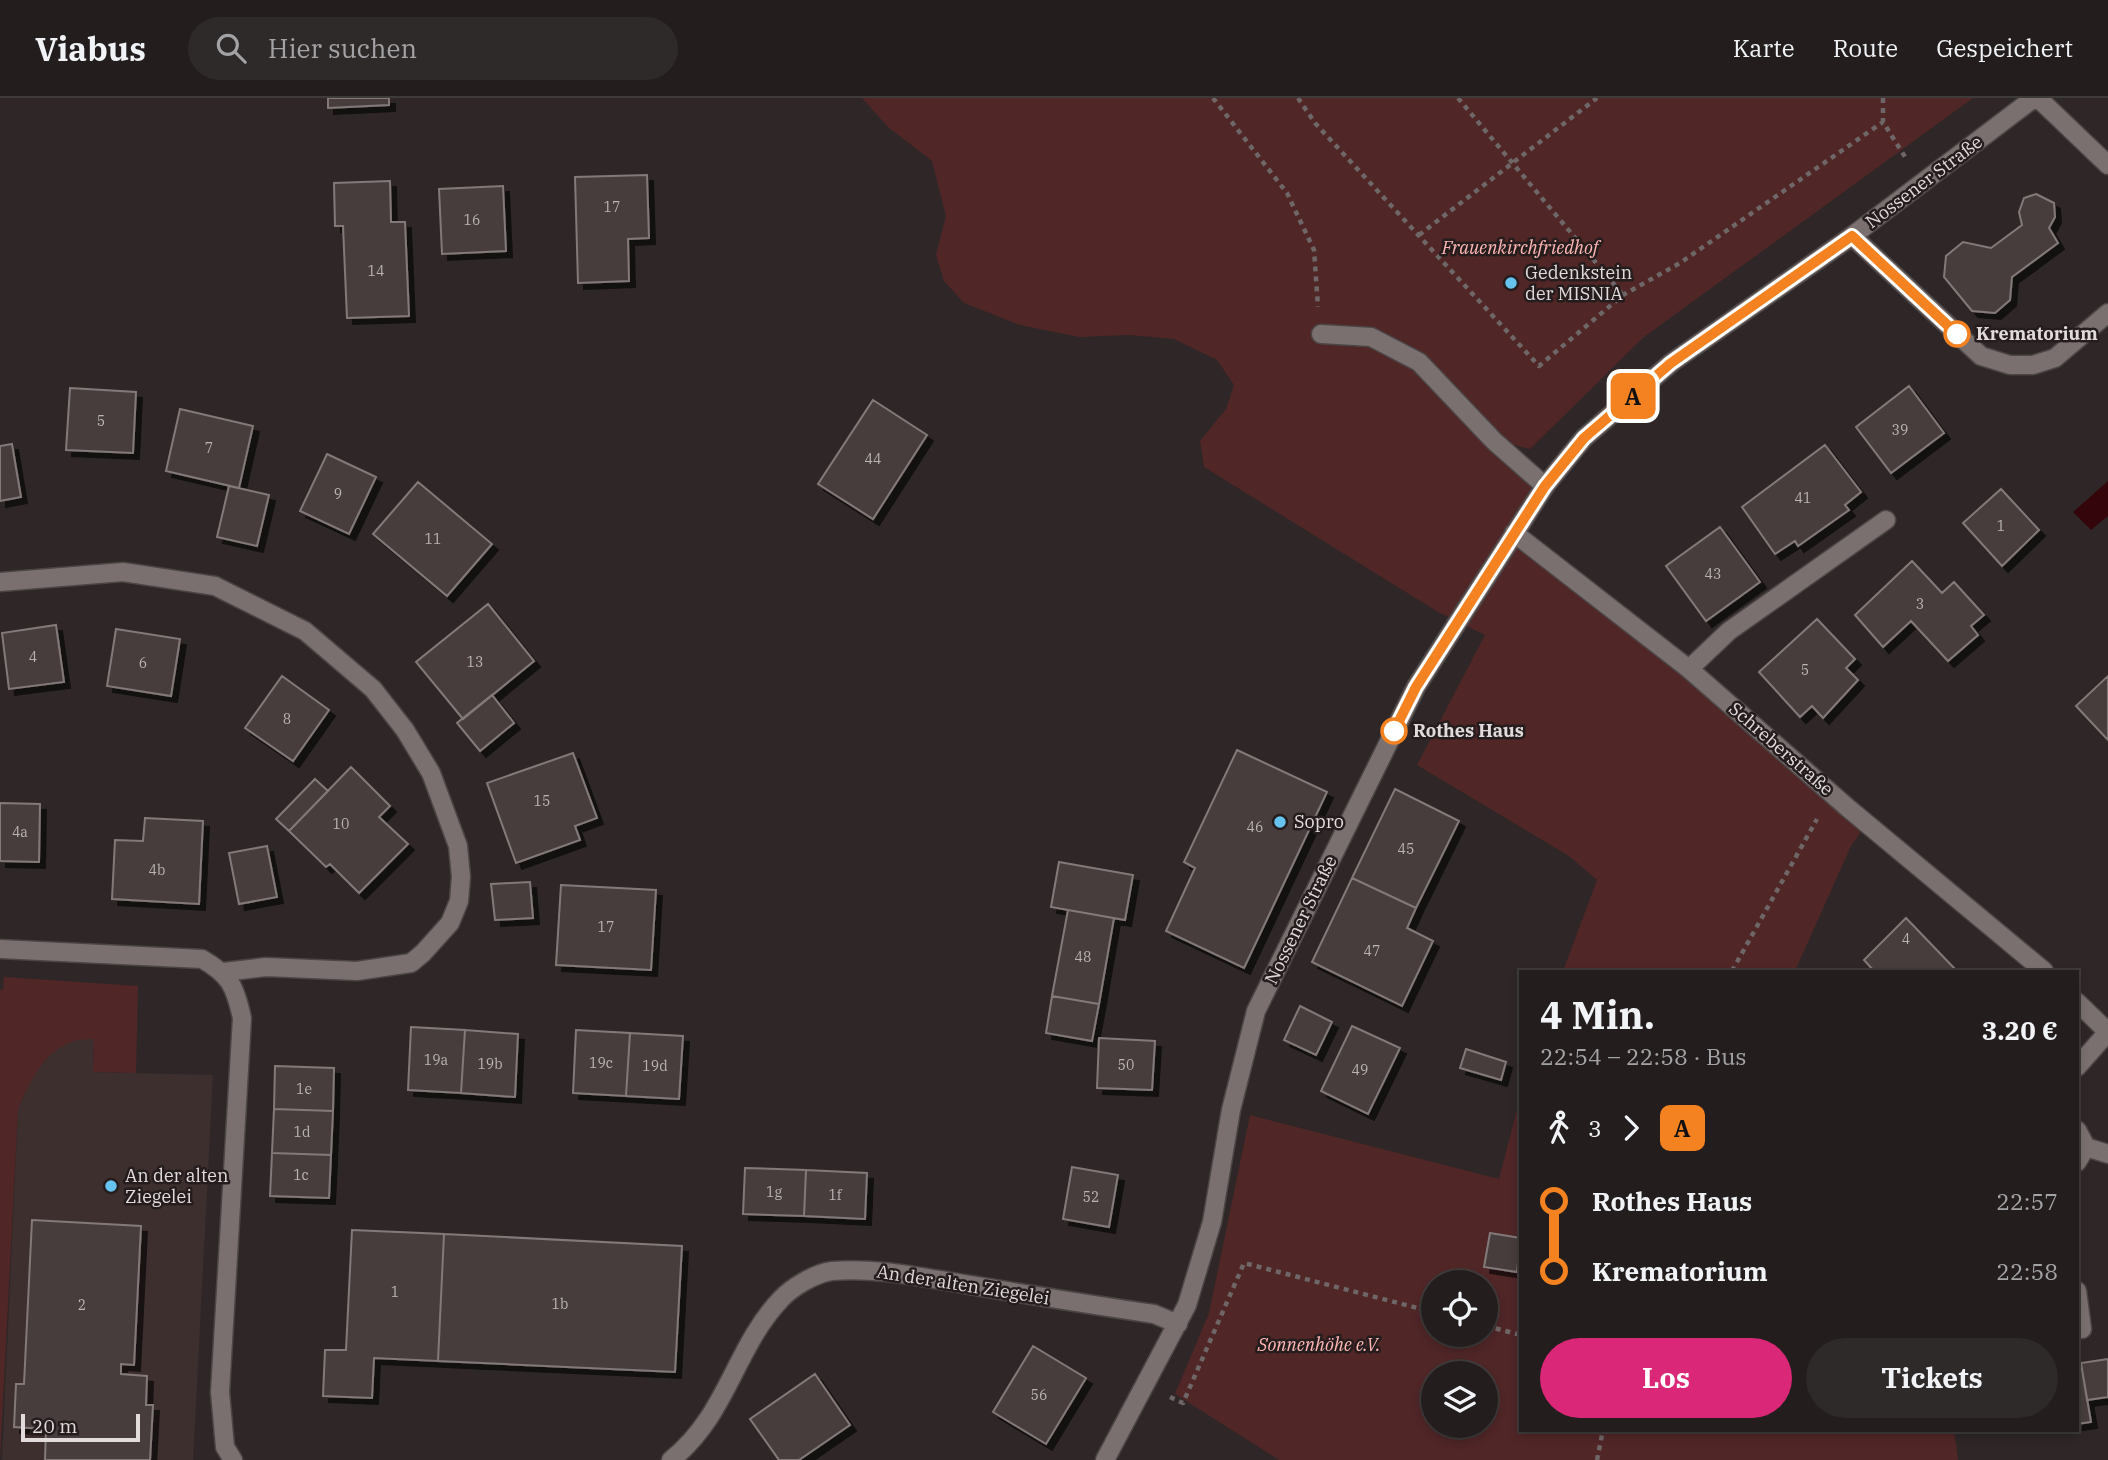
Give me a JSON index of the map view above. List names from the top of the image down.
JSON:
{
  "streets": {
    "street": ["Nossener Straße", "Schreberstraße", "An der alten Ziegelei"]
  },
  "crossings": [
    ["Nossener Straße", "Schreberstraße"],
    ["Nossener Straße", "An der alten Ziegelei"]
  ],
  "parks": ["Frauenkirchfriedhof", "Sonnenhöhe e.V."],
  "places": [
    "Gedenkstein der MISNIA",
    "Krematorium",
    "Rothes Haus",
    "Sopro",
    "An der alten Ziegelei"
  ],
  "lines": ["bus line A"],
  "house_numbers": [
    "17",
    "16",
    "14",
    "5",
    "39",
    "7",
    "44",
    "9",
    "41",
    "1",
    "11",
    "43",
    "3",
    "4",
    "13",
    "6",
    "5",
    "8",
    "15",
    "10",
    "46",
    "4a",
    "45",
    "4b",
    "17",
    "4",
    "47",
    "48",
    "19a",
    "19c",
    "19b",
    "50",
    "19d",
    "49",
    "1e",
    "1d",
    "1c",
    "1g",
    "1f",
    "52",
    "1",
    "1b",
    "2",
    "56"
  ],
  "scale_bar": "20 m",
  "page": {
    "header": "Viabus",
    "search": "Hier suchen",
    "nav": ["Karte", "Route", "Gespeichert"],
    "on_map": "A",
    "heading": ["4 Min.", "22:54 – 22:58 · Bus", "3.20 €"],
    "legs": ["3", "A"],
    "list": [
      {
        "name": "Rothes Haus",
        "value": "22:57"
      },
      {
        "name": "Krematorium",
        "value": "22:58"
      }
    ],
    "buttons": ["Los", "Tickets"],
    "scale": "20 m"
  }
}
